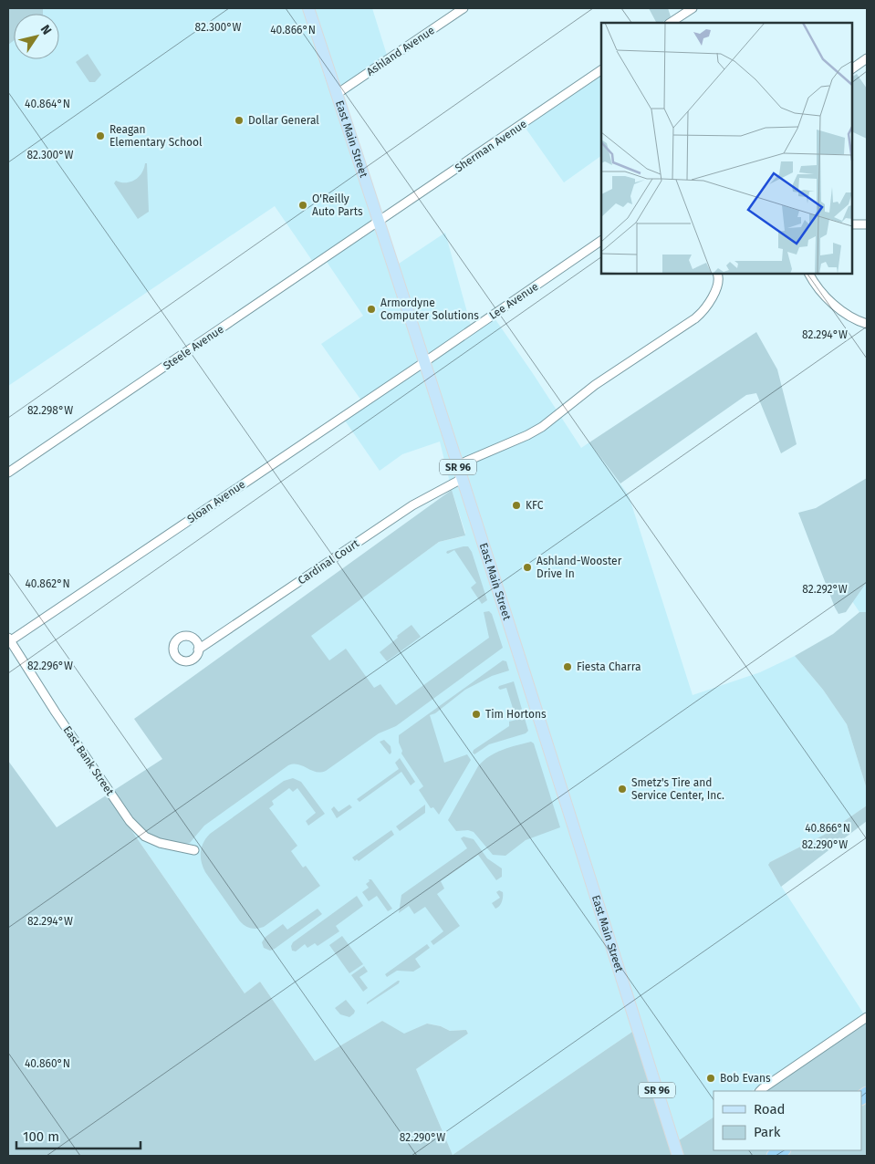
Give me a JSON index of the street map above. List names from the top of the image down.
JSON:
{
  "streets": {
    "main road": ["East Main Street", "SR 96"],
    "street": [
      "Ashland Avenue",
      "Sherman Avenue",
      "Lee Avenue",
      "Steele Avenue",
      "Sloan Avenue",
      "Cardinal Court",
      "East Bank Street"
    ]
  },
  "crossings": [
    ["Ashland Avenue", "East Main Street"],
    ["East Main Street", "Sherman Avenue"],
    ["East Main Street", "Lee Avenue"],
    ["East Main Street", "Steele Avenue"],
    ["East Main Street", "Sloan Avenue"],
    ["East Main Street", "Cardinal Court"],
    ["Sherman Avenue", "Steele Avenue"],
    ["Lee Avenue", "Sloan Avenue"],
    ["Sloan Avenue", "East Bank Street"]
  ],
  "places": [
    "Dollar General",
    "Reagan Elementary School",
    "O'Reilly Auto Parts",
    "Armordyne Computer Solutions",
    "KFC",
    "Ashland-Wooster Drive In",
    "Fiesta Charra",
    "Tim Hortons",
    "Smetz's Tire and Service Center, Inc.",
    "Bob Evans"
  ],
  "legend": ["Road", "Park"],
  "scale_bar": "100 m",
  "north": "top right",
  "coordinates": [
    "82.300°W",
    "40.866°N",
    "40.864°N",
    "82.294°W",
    "82.298°W",
    "40.862°N",
    "82.292°W",
    "82.296°W",
    "82.290°W",
    "40.860°N"
  ]
}
